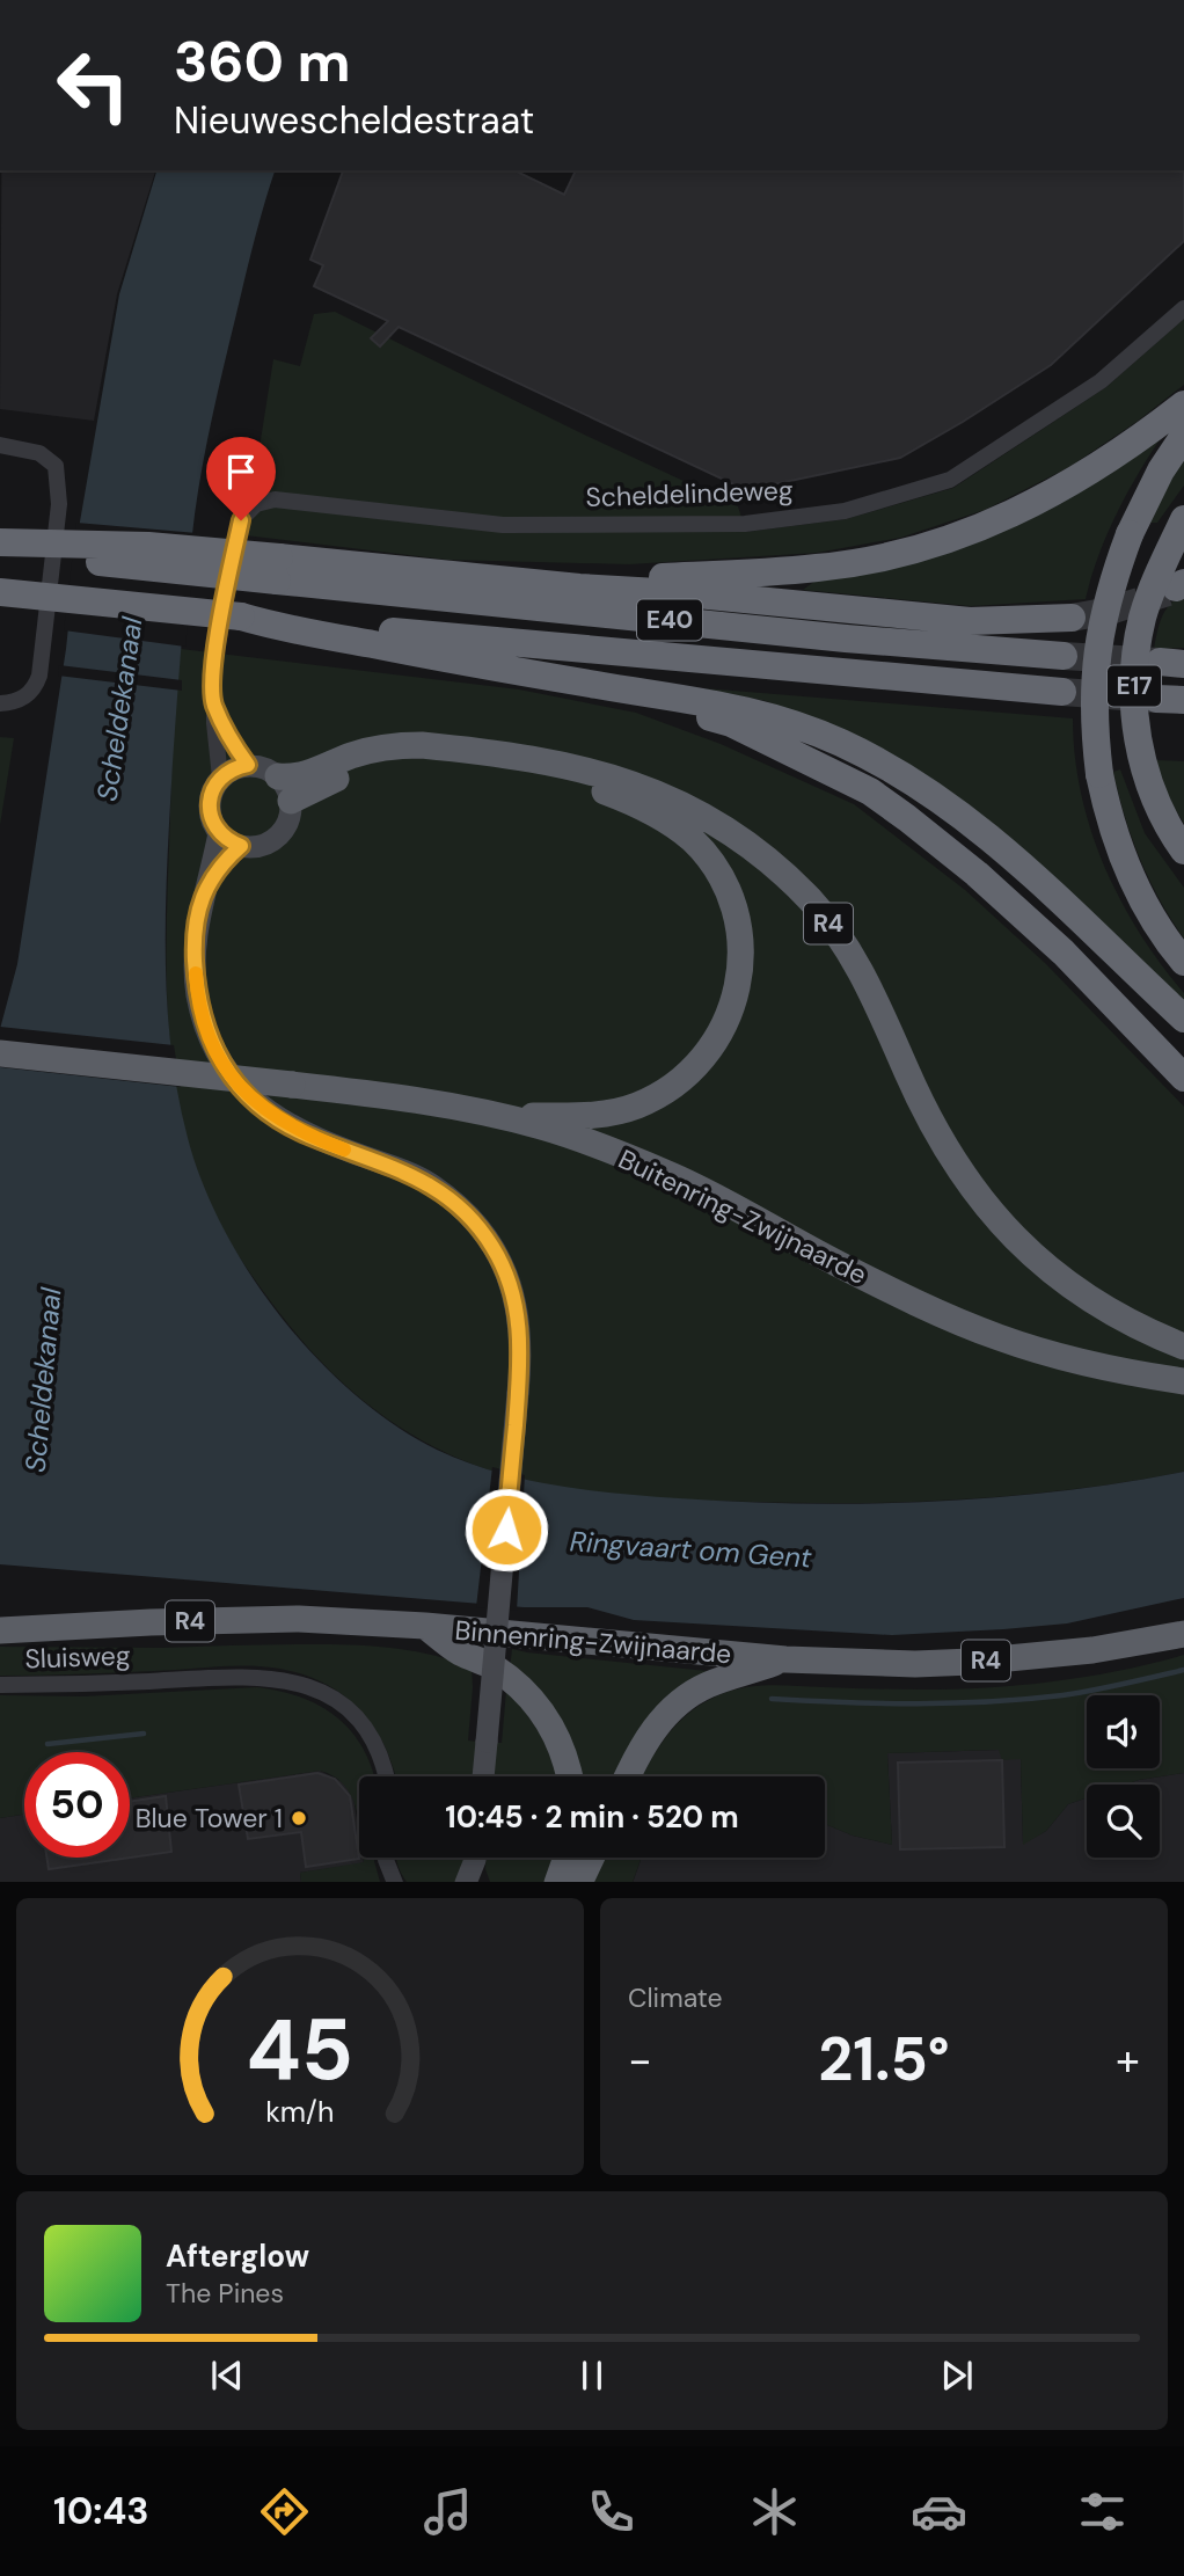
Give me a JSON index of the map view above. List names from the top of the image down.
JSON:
{
  "streets": {
    "highway": [
      "E40",
      "E17",
      "R4",
      "Buitenring-Zwijnaarde",
      "Binnenring-Zwijnaarde"
    ],
    "street": ["Scheldelindeweg", "Sluisweg"]
  },
  "crossings": [
    ["Scheldelindeweg", "E40"],
    ["Scheldelindeweg", "R4"],
    ["R4", "Binnenring-Zwijnaarde"]
  ],
  "water": ["Scheldekanaal", "Ringvaart om Gent"],
  "places": ["Blue Tower 1"],
  "page": {
    "turn": ["360 m", "Nieuwescheldestraat"],
    "limit": "50",
    "trip": "10:45 · 2 min · 520 m",
    "tile": "Climate",
    "heat": ["−", "21.5°", "+"],
    "song": ["Afterglow", "The Pines"],
    "tabs": "10:43",
    "gauge": ["45", "km/h"]
  }
}
